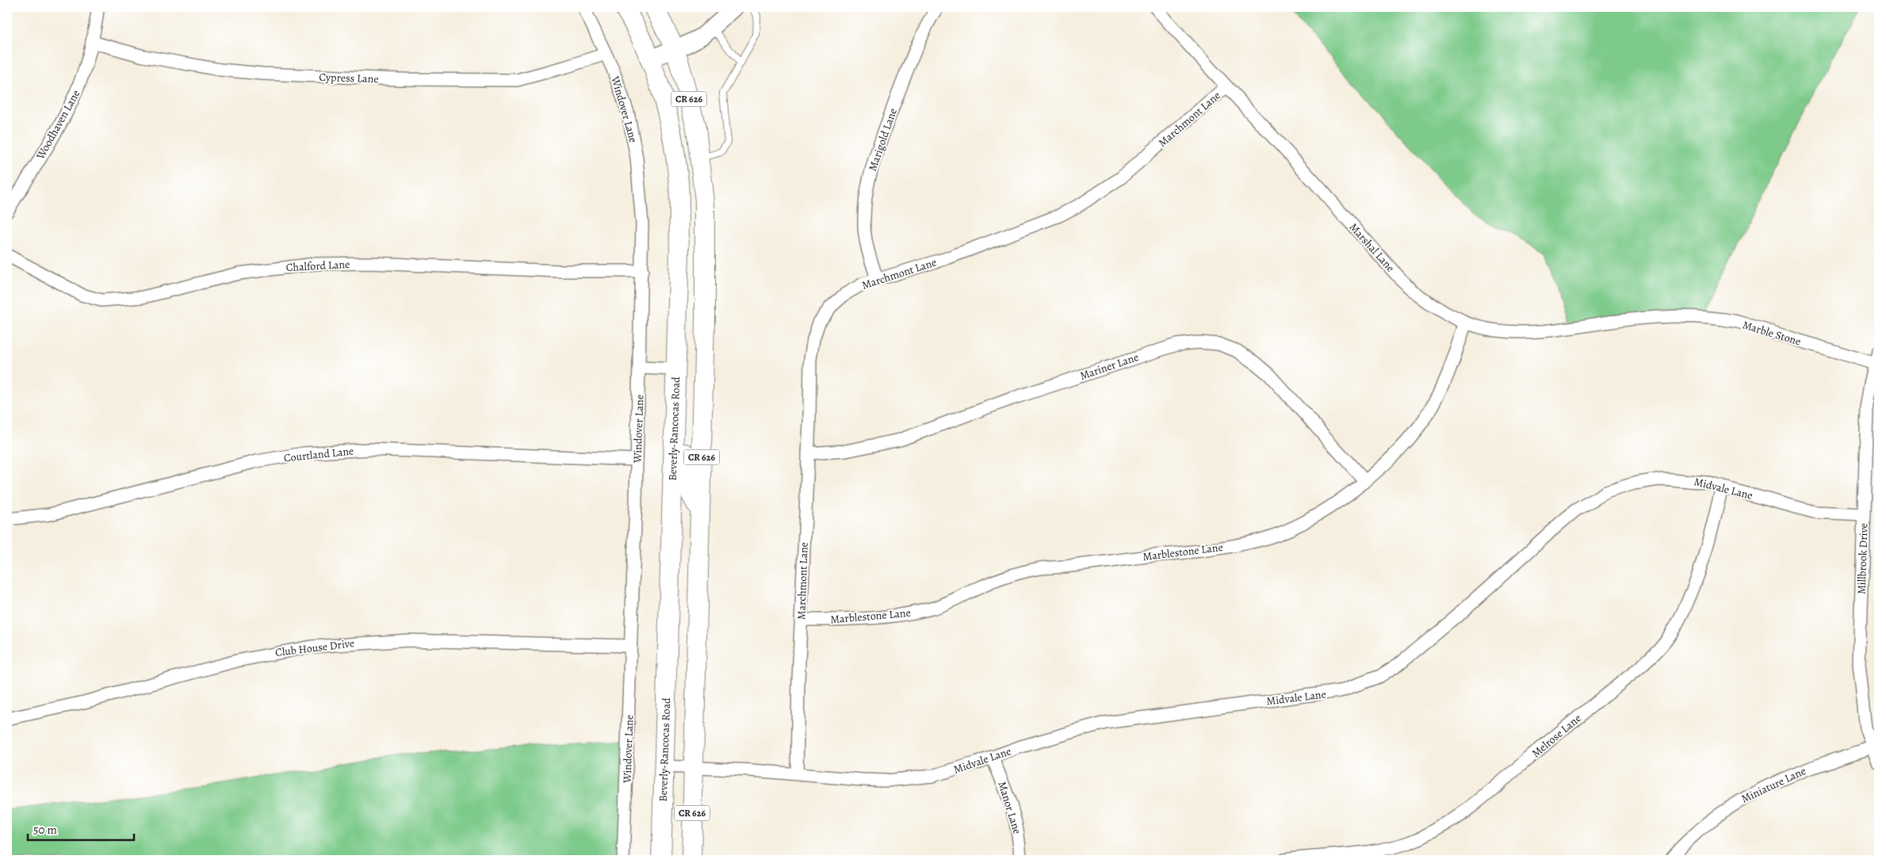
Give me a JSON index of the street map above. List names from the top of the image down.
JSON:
{
  "streets": {
    "main road": ["CR 626", "Beverly-Rancocas Road"],
    "street": [
      "Cypress Lane",
      "Windover Lane",
      "Marchmont Lane",
      "Woodhaven Lane",
      "Marigold Lane",
      "Marshal Lane",
      "Chalford Lane",
      "Marble Stone",
      "Mariner Lane",
      "Courtland Lane",
      "Midvale Lane",
      "Marblestone Lane",
      "Millbrook Drive",
      "Club House Drive",
      "Melrose Lane",
      "Miniature Lane",
      "Manor Lane"
    ]
  },
  "crossings": [
    ["Cypress Lane", "Windover Lane"],
    ["Cypress Lane", "Woodhaven Lane"],
    ["CR 626", "Midvale Lane"],
    ["Windover Lane", "Chalford Lane"],
    ["Windover Lane", "Courtland Lane"],
    ["Windover Lane", "Club House Drive"],
    ["Marchmont Lane", "Marigold Lane"],
    ["Marchmont Lane", "Marshal Lane"],
    ["Marchmont Lane", "Mariner Lane"],
    ["Marchmont Lane", "Midvale Lane"],
    ["Marchmont Lane", "Marblestone Lane"],
    ["Marshal Lane", "Marble Stone"],
    ["Marshal Lane", "Marblestone Lane"],
    ["Marble Stone", "Millbrook Drive"],
    ["Mariner Lane", "Marblestone Lane"],
    ["Beverly-Rancocas Road", "Midvale Lane"],
    ["Midvale Lane", "Millbrook Drive"],
    ["Midvale Lane", "Melrose Lane"],
    ["Midvale Lane", "Manor Lane"],
    ["Millbrook Drive", "Miniature Lane"]
  ],
  "scale_bar": "50 m"
}
